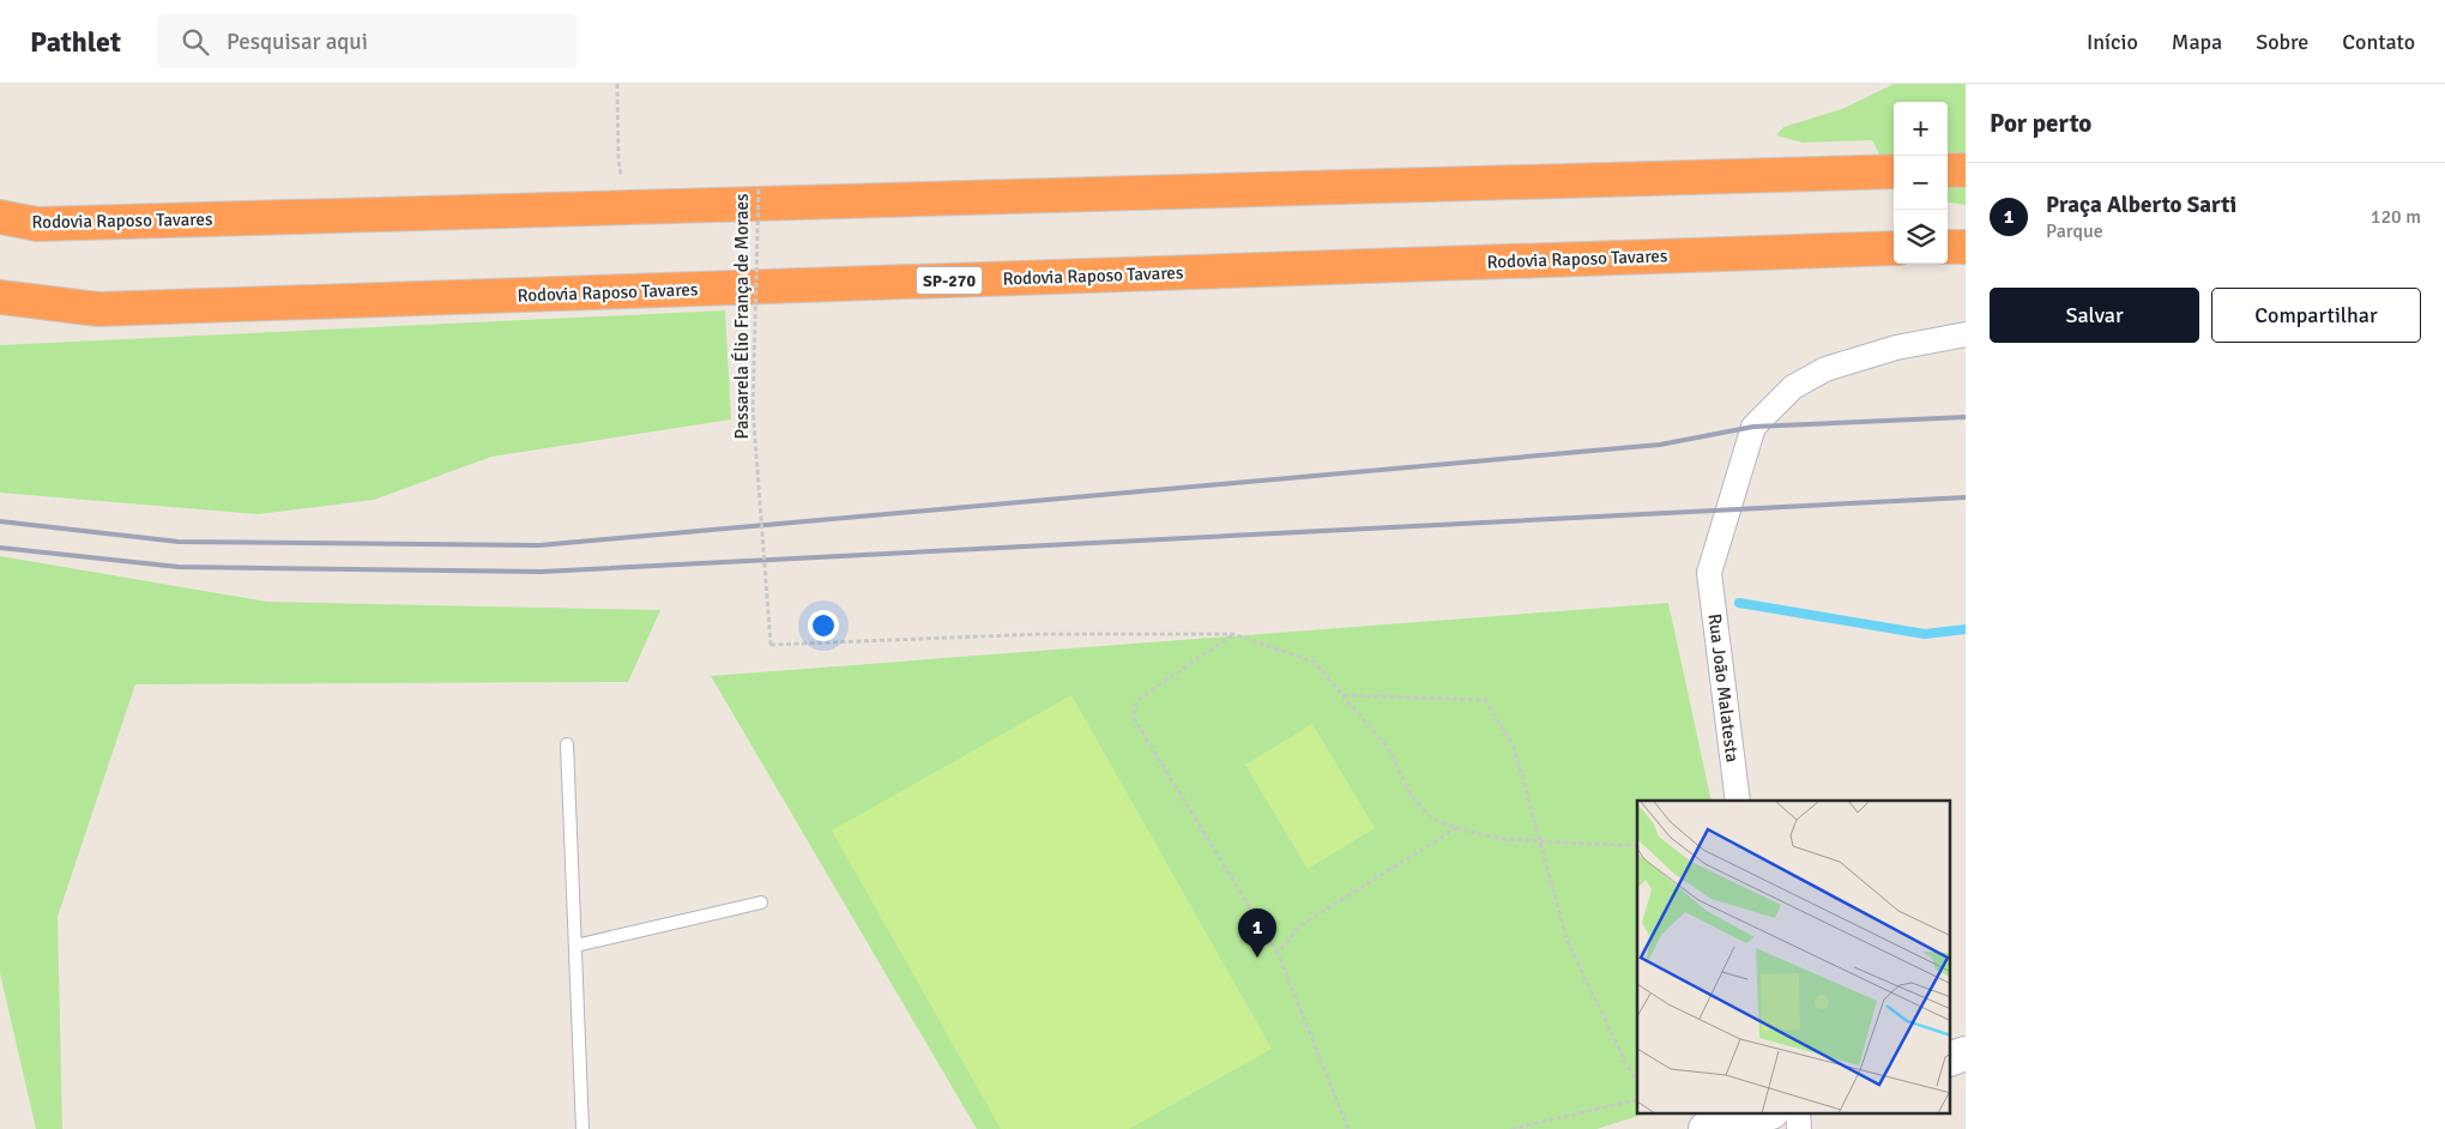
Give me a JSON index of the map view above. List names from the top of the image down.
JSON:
{
  "streets": {
    "highway": ["Rodovia Raposo Tavares", "SP-270"],
    "street": ["Rua João Malatesta"],
    "path": ["Passarela Élio França de Moraes"]
  },
  "page": {
    "header": "Pathlet",
    "search": "Pesquisar aqui",
    "nav": [
      "Início",
      "Mapa",
      "Sobre",
      "Contato"
    ],
    "heading": "Por perto",
    "map_buttons": ["+", "−"],
    "list": [
      {
        "mark": "1",
        "name": "Praça Alberto Sarti",
        "note": "Parque",
        "value": "120 m"
      }
    ],
    "buttons": ["Salvar", "Compartilhar"],
    "pins": "1"
  }
}
